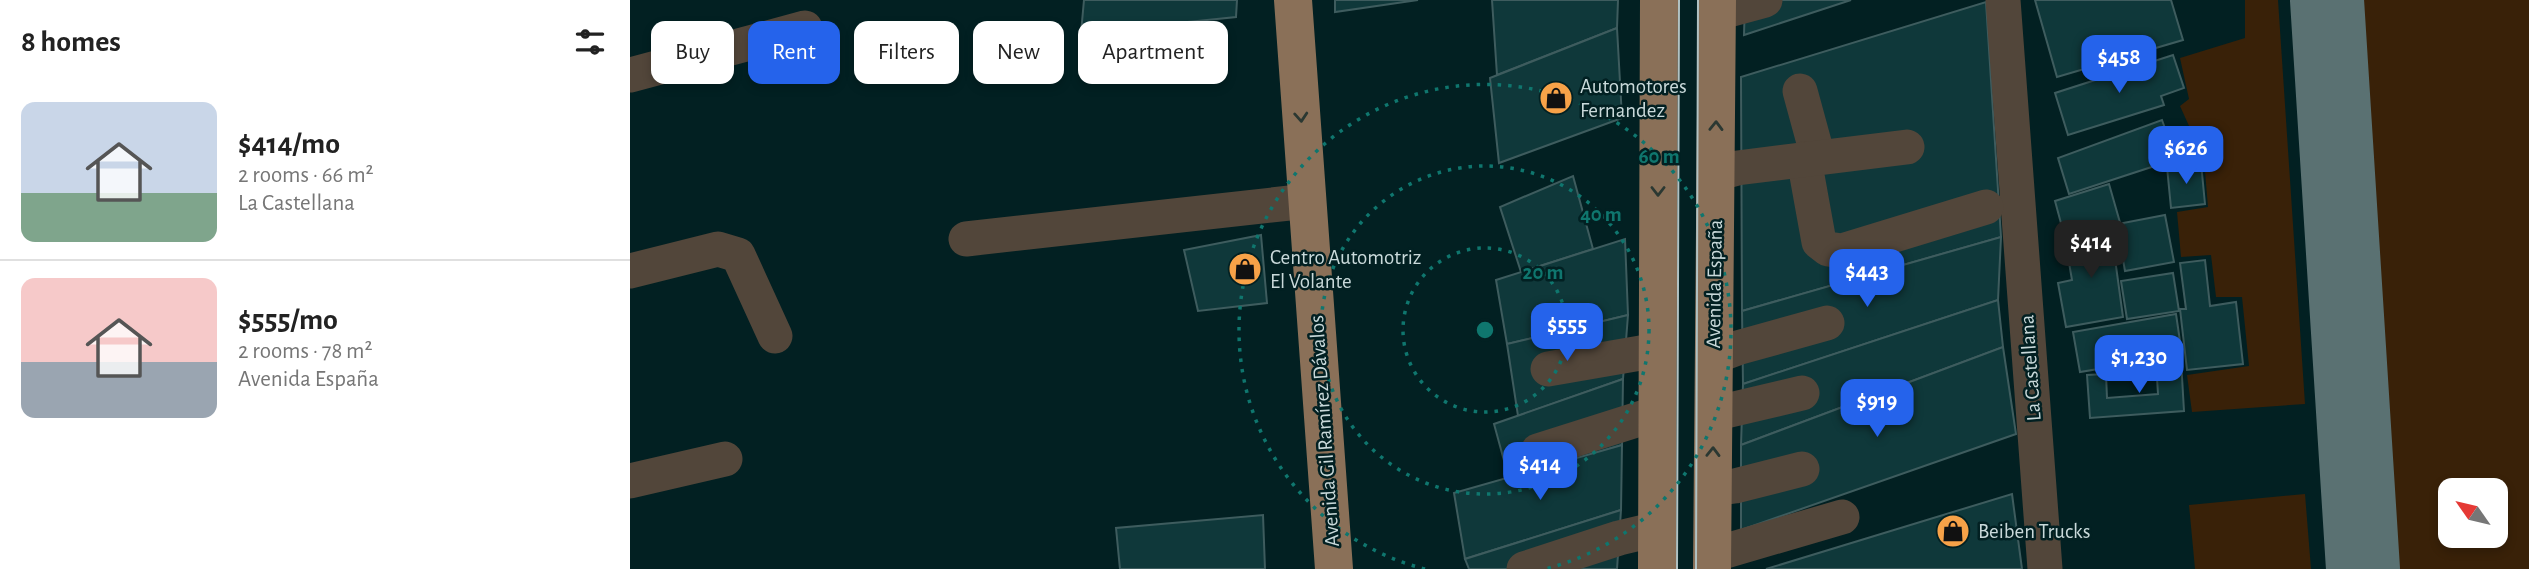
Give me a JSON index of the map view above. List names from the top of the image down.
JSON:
{
  "streets": {
    "main road": ["Avenida España", "Avenida Gil Ramírez Dávalos"],
    "street": ["La Castellana"]
  },
  "places": {
    "shop": ["Automotores Fernandez", "Centro Automotriz El Volante", "Beiben Trucks"]
  },
  "north": "top left",
  "page": {
    "heading": "8 homes",
    "chip": [
      "Buy",
      "Rent",
      "Filters",
      "New",
      "Apartment"
    ],
    "price": [
      "$458",
      "$626",
      "$414",
      "$443",
      "$555",
      "$1,230",
      "$919",
      "$414"
    ],
    "list": [
      {
        "name": "$414/mo",
        "note": "2 rooms · 66 m² · La Castellana"
      },
      {
        "name": "$555/mo",
        "note": "2 rooms · 78 m² · Avenida España"
      }
    ]
  },
  "rings": ["60 m", "40 m", "20 m"]
}
